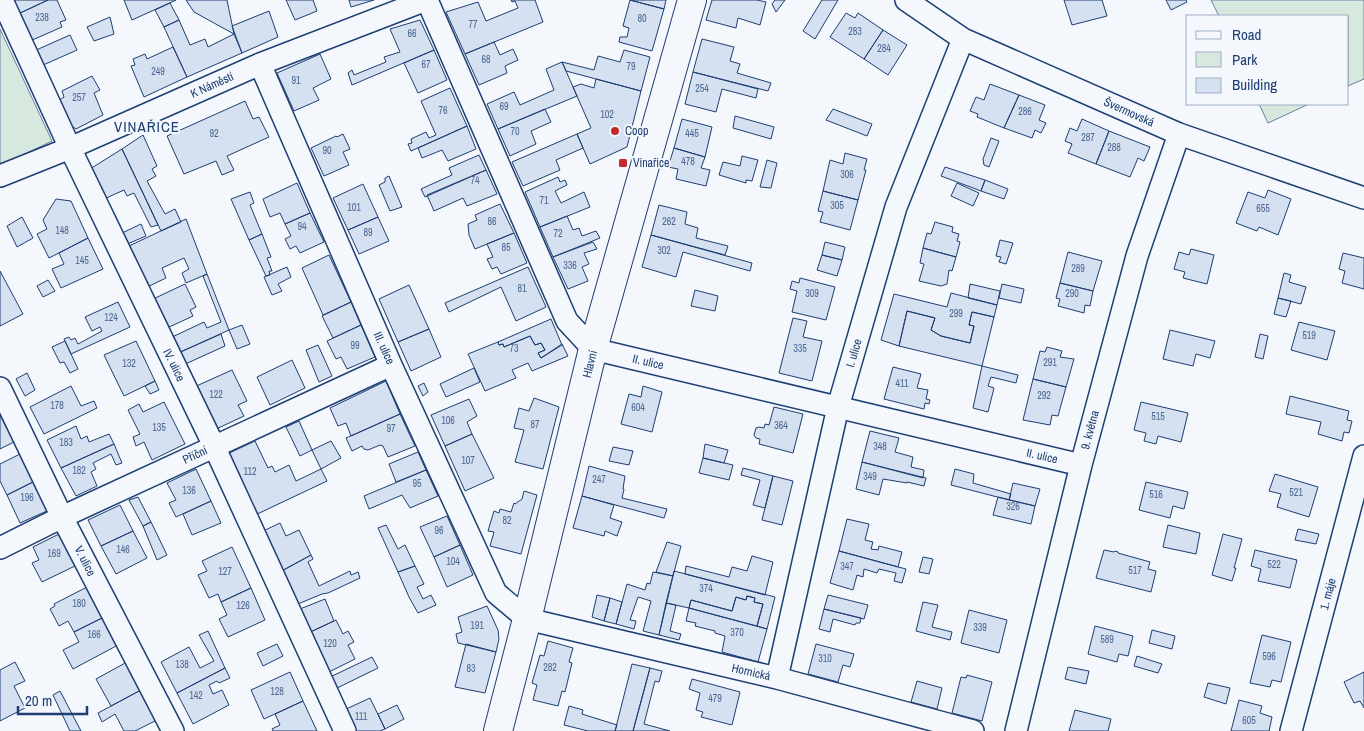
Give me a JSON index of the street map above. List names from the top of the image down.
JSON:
{
  "streets": {
    "street": [
      "K Náměstí",
      "Švermovská",
      "III. ulice",
      "I. ulice",
      "II. ulice",
      "Hlavní",
      "IV. ulice",
      "9. května",
      "Příční",
      "V. ulice",
      "1. máje",
      "Hornická"
    ]
  },
  "crossings": [
    ["K Náměstí", "III. ulice"],
    ["K Náměstí", "IV. ulice"],
    ["Švermovská", "I. ulice"],
    ["Švermovská", "9. května"],
    ["III. ulice", "Hlavní"],
    ["III. ulice", "Příční"],
    ["III. ulice", "Hornická"],
    ["I. ulice", "II. ulice"],
    ["I. ulice", "Hornická"],
    ["II. ulice", "Hlavní"],
    ["II. ulice", "9. května"],
    ["Hlavní", "Hornická"],
    ["IV. ulice", "Příční"],
    ["Příční", "V. ulice"]
  ],
  "districts": ["VINAŘICE"],
  "places": {
    "other": ["Coop"],
    "transit": ["Vinařice"]
  },
  "house_numbers": [
    "238",
    "80",
    "77",
    "283",
    "66",
    "284",
    "68",
    "67",
    "79",
    "249",
    "91",
    "254",
    "257",
    "69",
    "76",
    "286",
    "102",
    "70",
    "92",
    "445",
    "287",
    "288",
    "90",
    "478",
    "306",
    "74",
    "71",
    "305",
    "101",
    "655",
    "86",
    "262",
    "94",
    "148",
    "89",
    "72",
    "85",
    "302",
    "145",
    "336",
    "289",
    "81",
    "309",
    "290",
    "299",
    "124",
    "519",
    "99",
    "73",
    "335",
    "291",
    "132",
    "411",
    "122",
    "292",
    "178",
    "604",
    "515",
    "106",
    "87",
    "364",
    "135",
    "97",
    "183",
    "348",
    "107",
    "182",
    "112",
    "349",
    "247",
    "95",
    "136",
    "521",
    "516",
    "196",
    "326",
    "82",
    "96",
    "146",
    "169",
    "104",
    "522",
    "347",
    "517",
    "127",
    "374",
    "180",
    "126",
    "191",
    "339",
    "370",
    "166",
    "589",
    "120",
    "596",
    "310",
    "138",
    "282",
    "83",
    "128",
    "142",
    "479",
    "111",
    "605"
  ],
  "legend": ["Road", "Park", "Building"],
  "scale_bar": "20 m"
}
